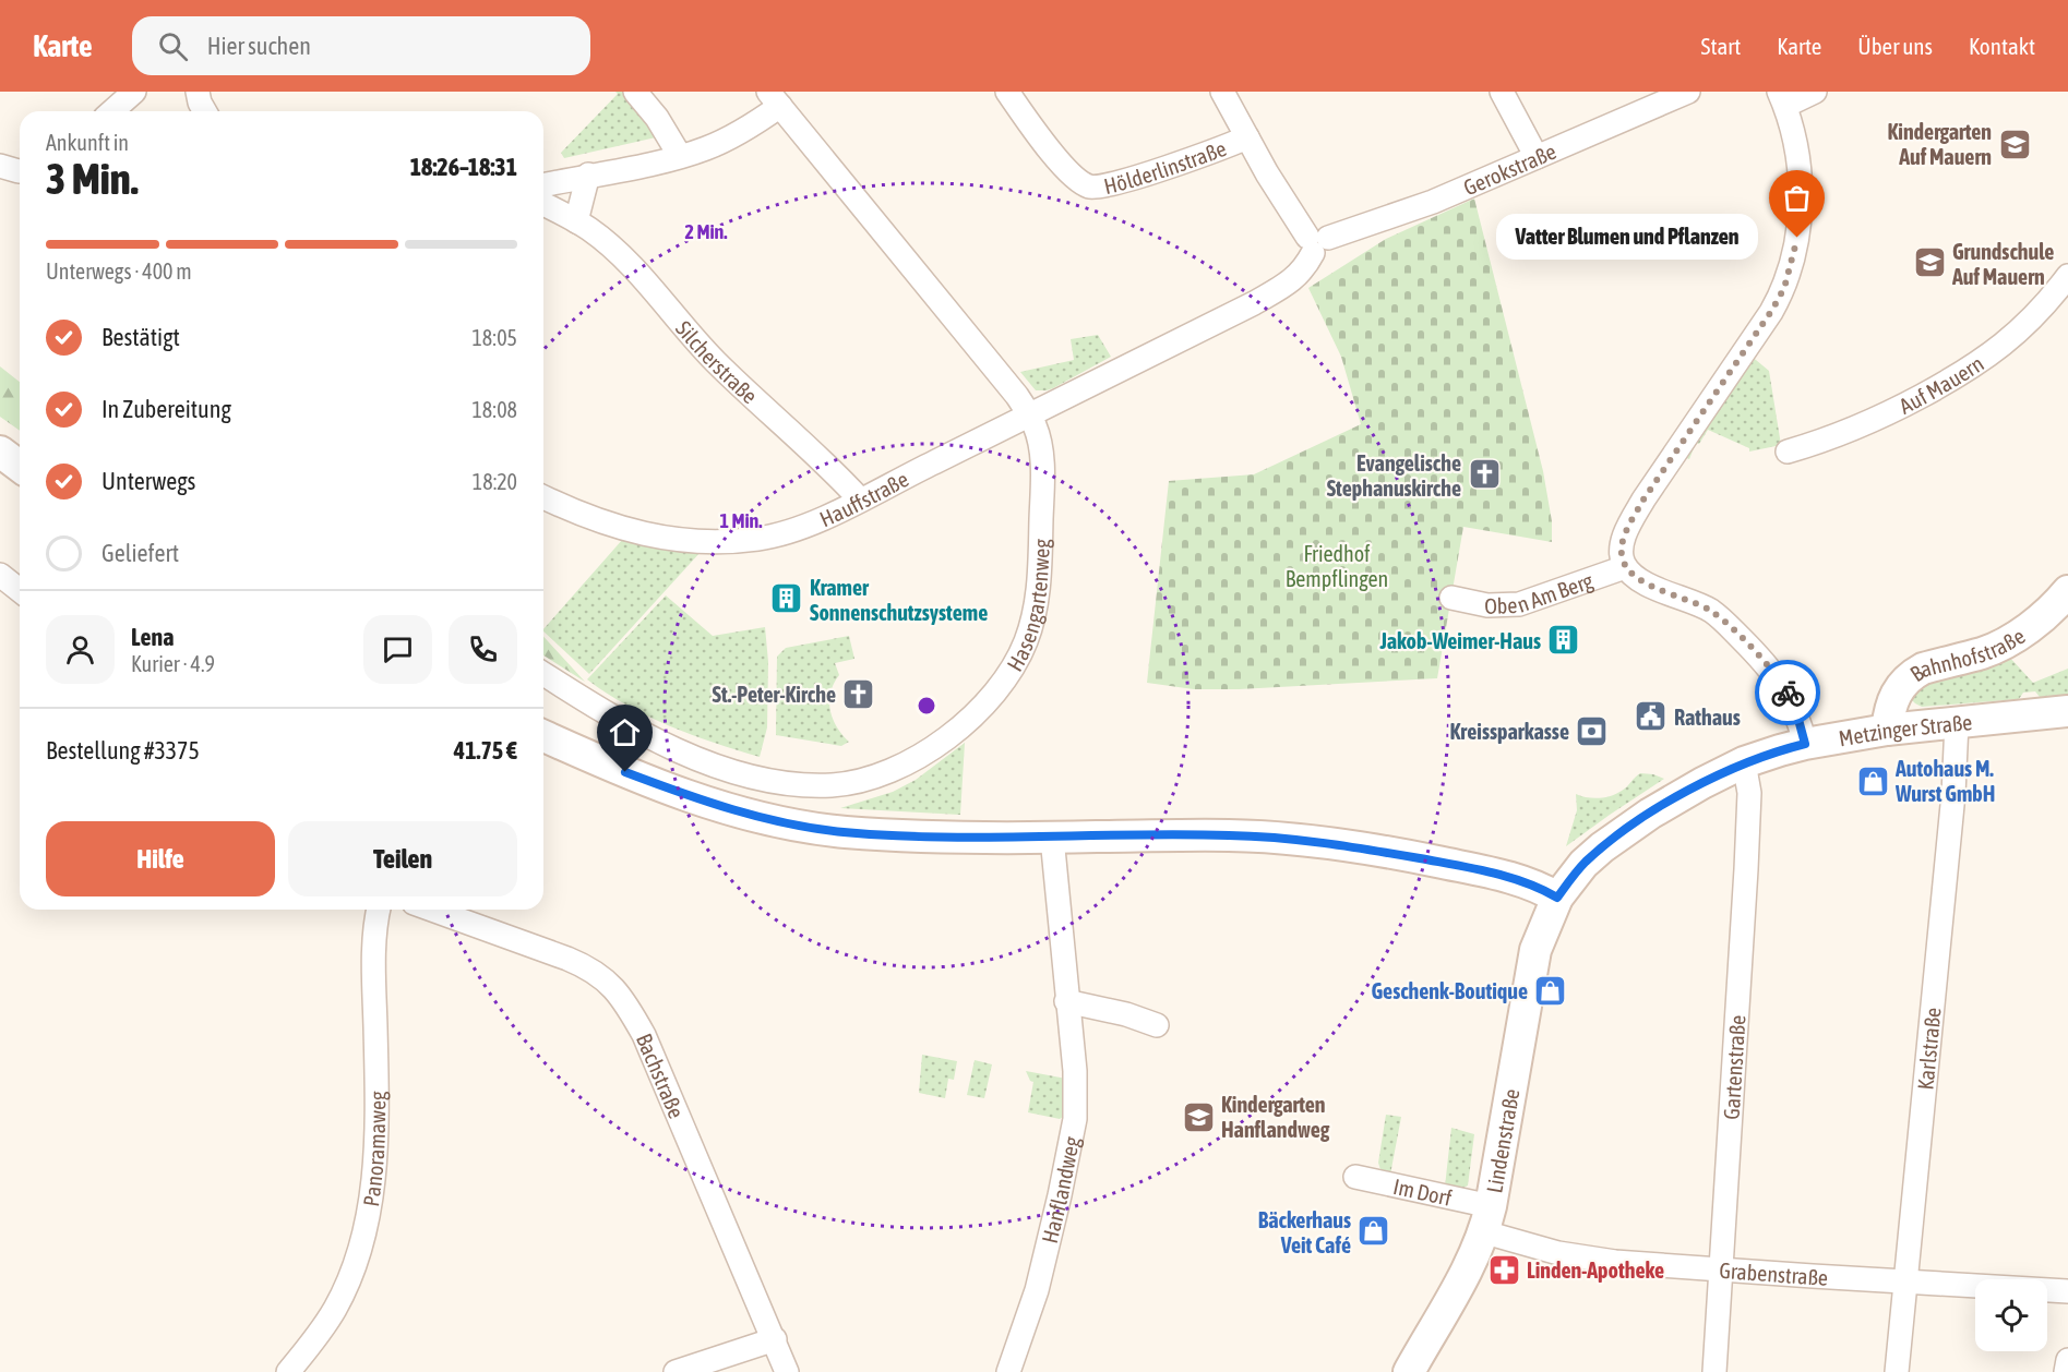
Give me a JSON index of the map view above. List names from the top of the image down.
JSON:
{
  "streets": {
    "street": [
      "Hölderlinstraße",
      "Gerokstraße",
      "Silcherstraße",
      "Auf Mauern",
      "Hauffstraße",
      "Oben Am Berg",
      "Hasengartenweg",
      "Bahnhofstraße",
      "Metzinger Straße",
      "Karlstraße",
      "Gartenstraße",
      "Bachstraße",
      "Lindenstraße",
      "Panoramaweg",
      "Hanflandweg",
      "Im Dorf",
      "Grabenstraße"
    ]
  },
  "crossings": [
    ["Silcherstraße", "Hauffstraße"],
    ["Hauffstraße", "Hasengartenweg"],
    ["Bahnhofstraße", "Metzinger Straße"],
    ["Metzinger Straße", "Karlstraße"],
    ["Metzinger Straße", "Gartenstraße"],
    ["Metzinger Straße", "Lindenstraße"],
    ["Karlstraße", "Grabenstraße"],
    ["Gartenstraße", "Grabenstraße"],
    ["Lindenstraße", "Im Dorf"],
    ["Lindenstraße", "Grabenstraße"],
    ["Im Dorf", "Grabenstraße"]
  ],
  "parks": ["Friedhof Bempflingen"],
  "places": {
    "school or university": ["Kindergarten Auf Mauern", "Grundschule Auf Mauern", "Kindergarten Hanflandweg"],
    "other": ["Vatter Blumen und Pflanzen"],
    "church": ["Evangelische Stephanuskirche", "St.-Peter-Kirche"],
    "building": ["Kramer Sonnenschutzsysteme", "Jakob-Weimer-Haus"],
    "public building": ["Rathaus"],
    "bank": ["Kreissparkasse"],
    "shop": ["Autohaus M. Wurst GmbH", "Geschenk-Boutique", "Bäckerhaus Veit Café"],
    "pharmacy": ["Linden-Apotheke"]
  },
  "page": {
    "header": "Karte",
    "search": "Hier suchen",
    "nav": [
      "Start",
      "Karte",
      "Über uns",
      "Kontakt"
    ],
    "heading": ["3 Min.", "Ankunft in", "18:26–18:31"],
    "panel": [
      "Lena",
      "Kurier · 4.9",
      "Bestellung #3375",
      "41.75 €"
    ],
    "bubble": "Vatter Blumen und Pflanzen",
    "bar": "Unterwegs · 400 m",
    "list": [
      ["Bestätigt", "18:05"],
      ["In Zubereitung", "18:08"],
      ["Unterwegs", "18:20"],
      "Geliefert"
    ],
    "buttons": ["Hilfe", "Teilen"]
  },
  "rings": ["2 Min.", "1 Min."]
}
